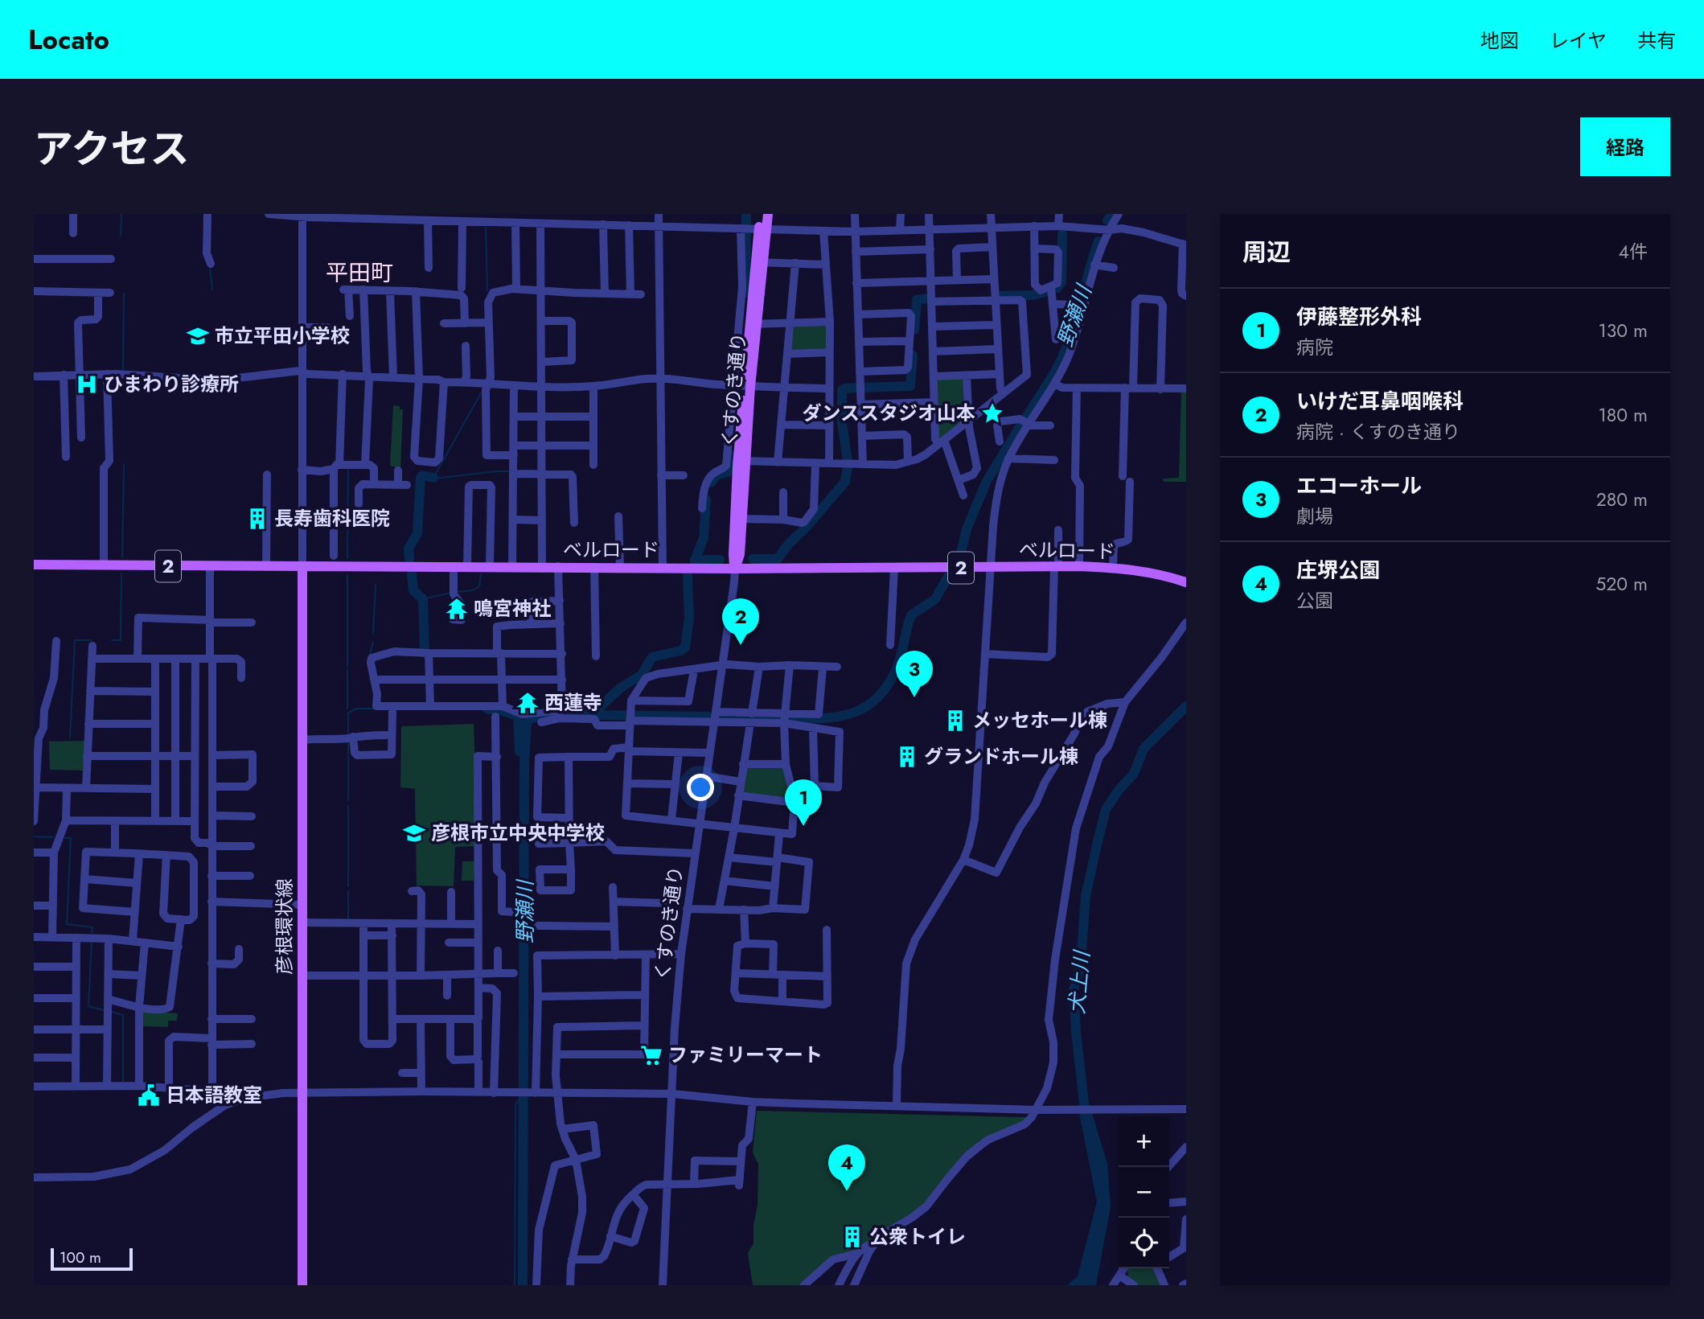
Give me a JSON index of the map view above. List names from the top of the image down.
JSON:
{
  "streets": {
    "main road": [
      "くすのき通り",
      "ベルロード",
      "2",
      "彦根環状線"
    ]
  },
  "crossings": [
    ["くすのき通り", "ベルロード"],
    ["ベルロード", "彦根環状線"]
  ],
  "districts": ["平田町"],
  "water": ["野瀬川", "犬上川"],
  "places": {
    "school or university": ["市立平田小学校", "彦根市立中央中学校"],
    "hospital": ["ひまわり診療所"],
    "place": ["ダンススタジオ山本"],
    "building": [
      "長寿歯科医院",
      "メッセホール棟",
      "グランドホール棟",
      "公衆トイレ"
    ],
    "temple": ["鳴宮神社", "西蓮寺"],
    "supermarket": ["ファミリーマート"],
    "public building": ["日本語教室"]
  },
  "scale_bar": "100 m",
  "page": {
    "header": "Locato",
    "nav": ["地図", "レイヤ", "共有"],
    "title": "アクセス",
    "buttons": "経路",
    "heading": ["周辺", "4件"],
    "list": [
      {
        "mark": "1",
        "name": "伊藤整形外科",
        "note": "病院",
        "value": "130 m"
      },
      {
        "mark": "2",
        "name": "いけだ耳鼻咽喉科",
        "note": "病院 · くすのき通り",
        "value": "180 m"
      },
      {
        "mark": "3",
        "name": "エコーホール",
        "note": "劇場",
        "value": "280 m"
      },
      {
        "mark": "4",
        "name": "庄堺公園",
        "note": "公園",
        "value": "520 m"
      }
    ],
    "pins": [
      "2",
      "3",
      "1",
      "4"
    ],
    "map_buttons": ["+", "−"],
    "scale": "100 m"
  }
}
